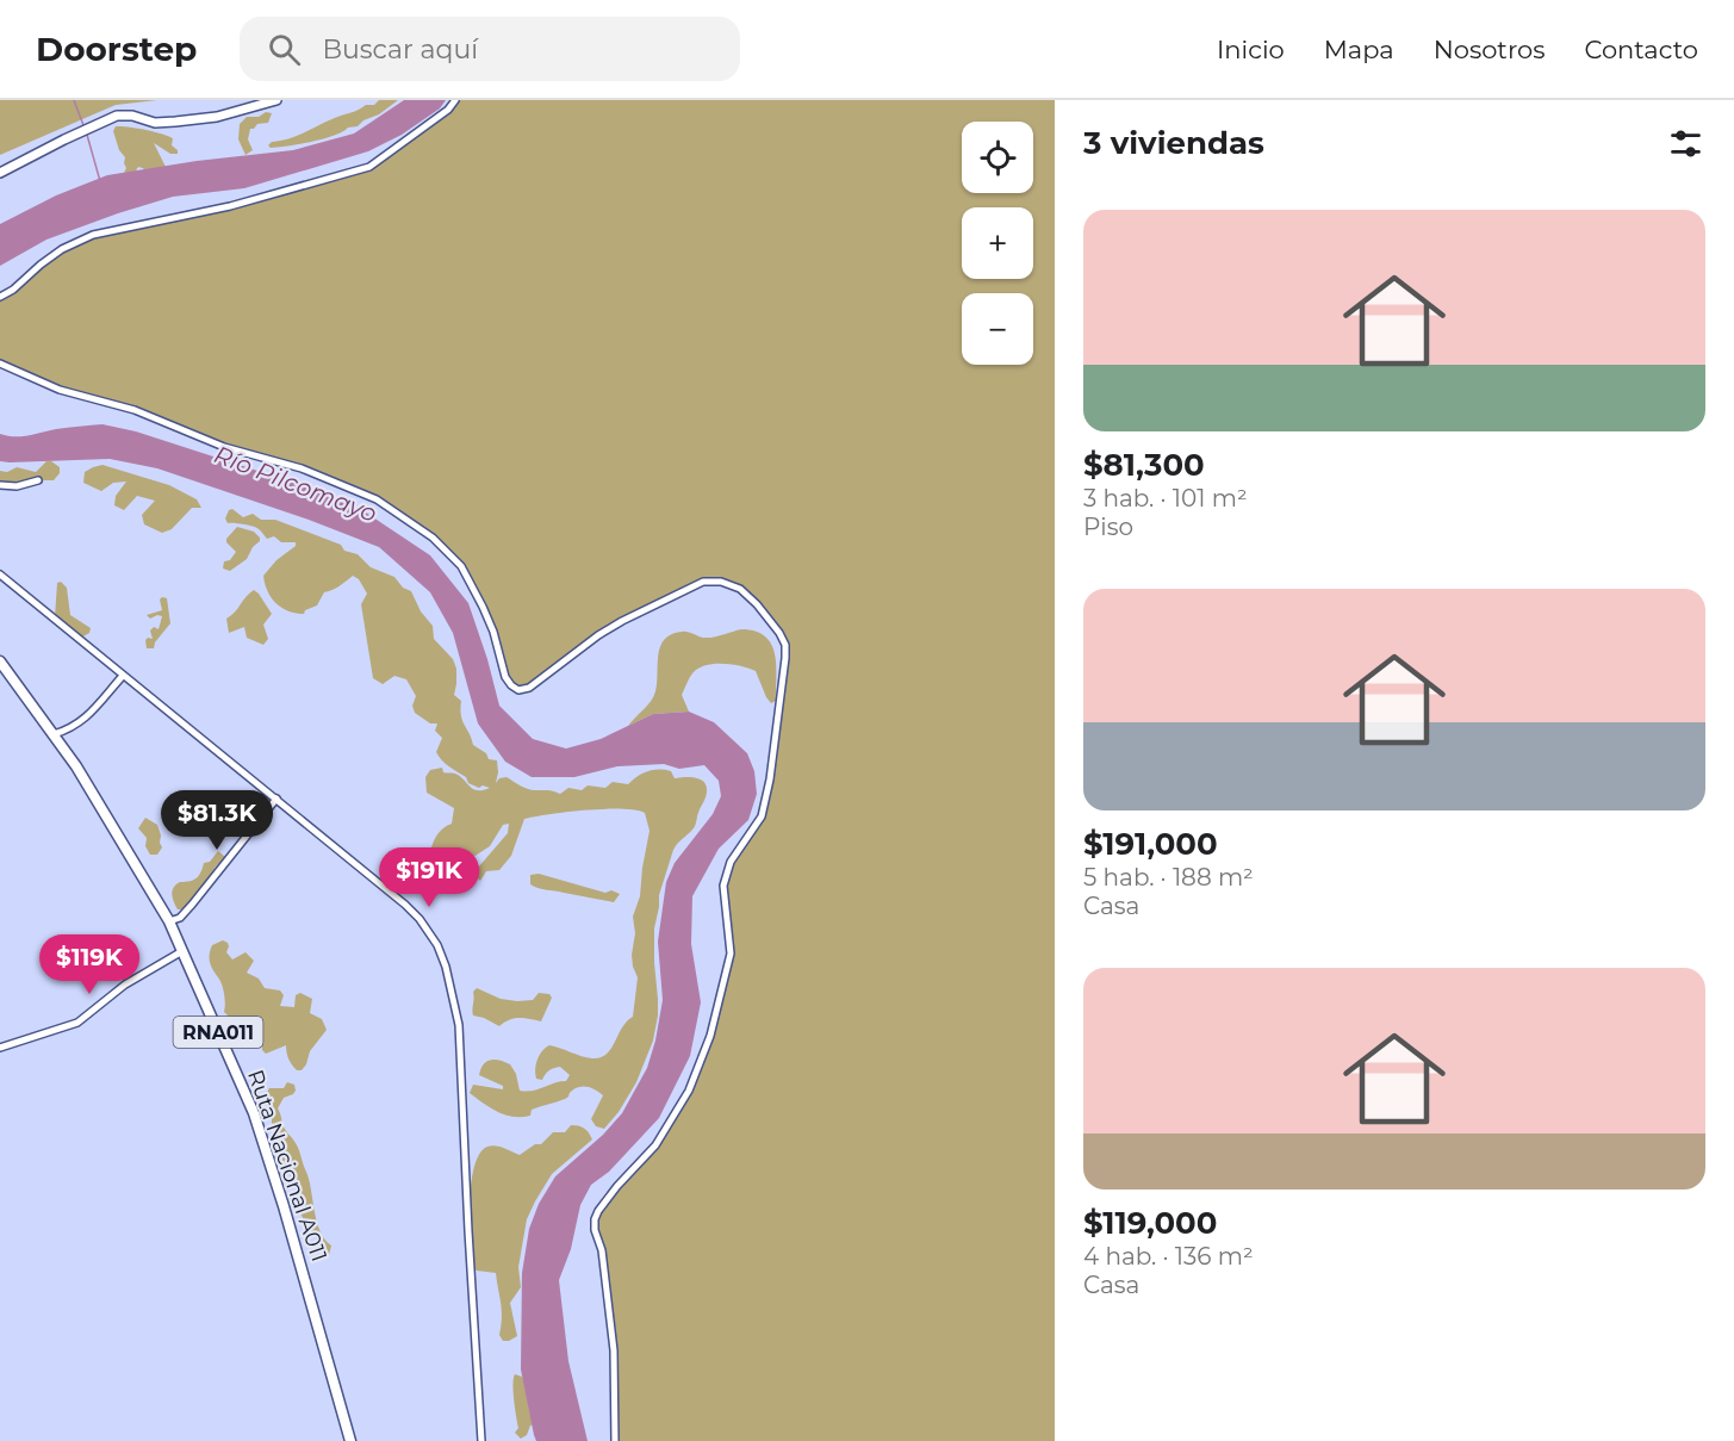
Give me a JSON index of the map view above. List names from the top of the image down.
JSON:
{
  "streets": {
    "main road": ["RNA011", "Ruta Nacional A011"]
  },
  "water": ["Río Pilcomayo"],
  "page": {
    "header": "Doorstep",
    "search": "Buscar aquí",
    "nav": [
      "Inicio",
      "Mapa",
      "Nosotros",
      "Contacto"
    ],
    "heading": "3 viviendas",
    "map_buttons": ["+", "−"],
    "list": [
      {
        "name": "$81,300",
        "note": "3 hab. · 101 m² · Piso"
      },
      {
        "name": "$191,000",
        "note": "5 hab. · 188 m² · Casa"
      },
      {
        "name": "$119,000",
        "note": "4 hab. · 136 m² · Casa"
      }
    ],
    "price": ["$81.3K", "$191K", "$119K"]
  }
}
